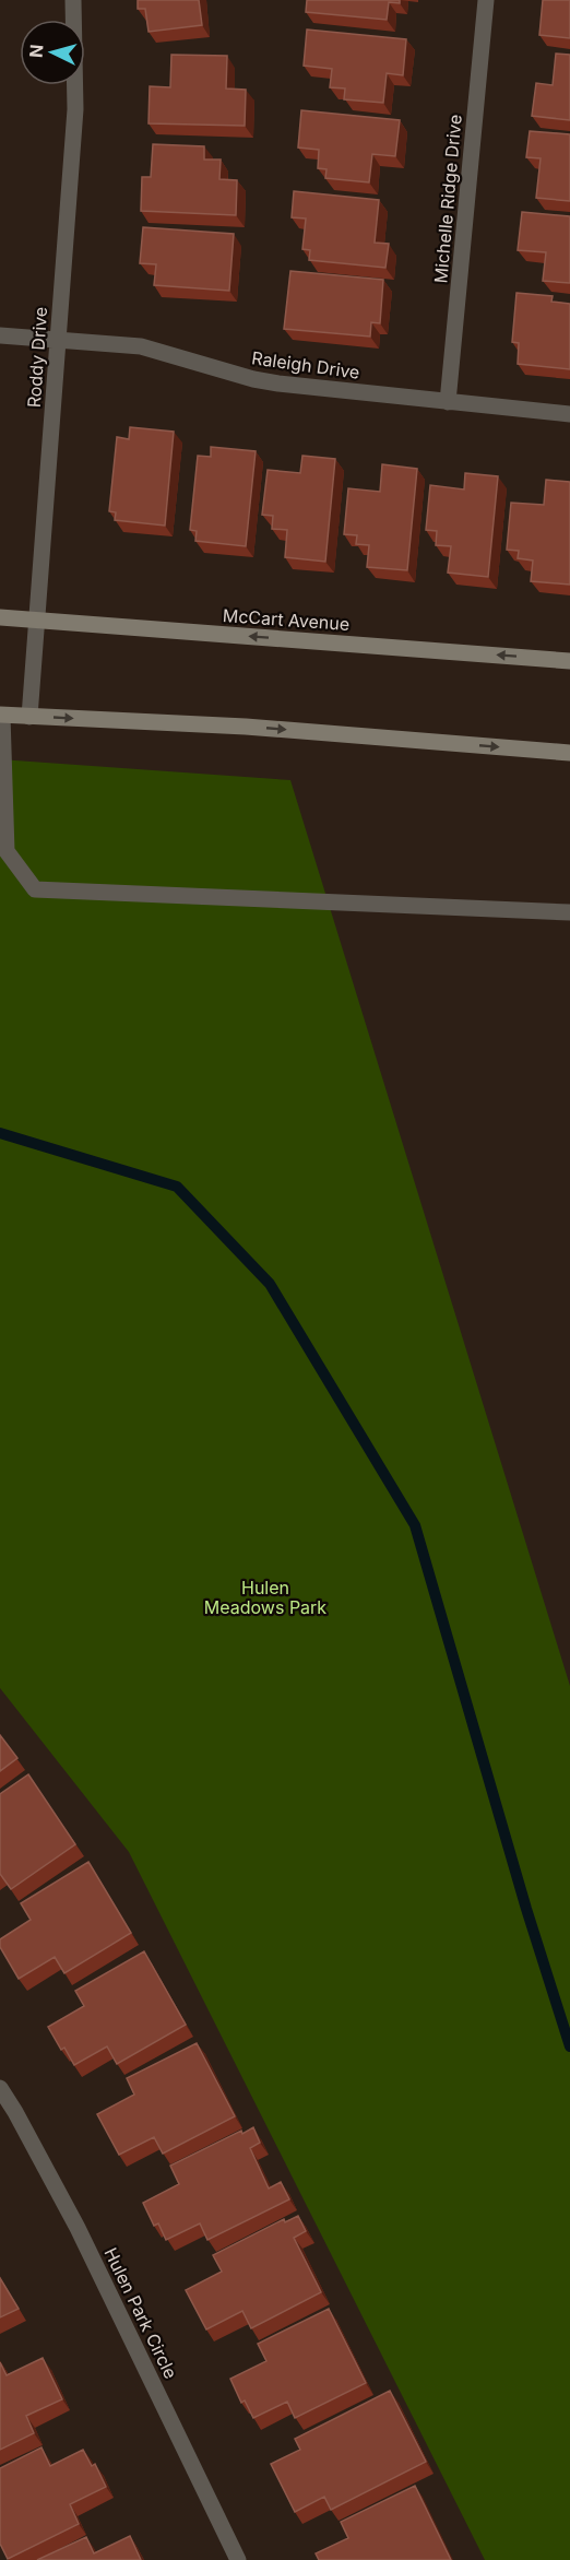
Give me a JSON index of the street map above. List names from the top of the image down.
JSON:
{
  "streets": {
    "main road": ["McCart Avenue"],
    "street": [
      "Michelle Ridge Drive",
      "Roddy Drive",
      "Raleigh Drive",
      "Hulen Park Circle"
    ]
  },
  "crossings": [
    ["Michelle Ridge Drive", "Raleigh Drive"],
    ["Roddy Drive", "Raleigh Drive"],
    ["Roddy Drive", "McCart Avenue"]
  ],
  "parks": ["Hulen Meadows Park"],
  "north": "left"
}
